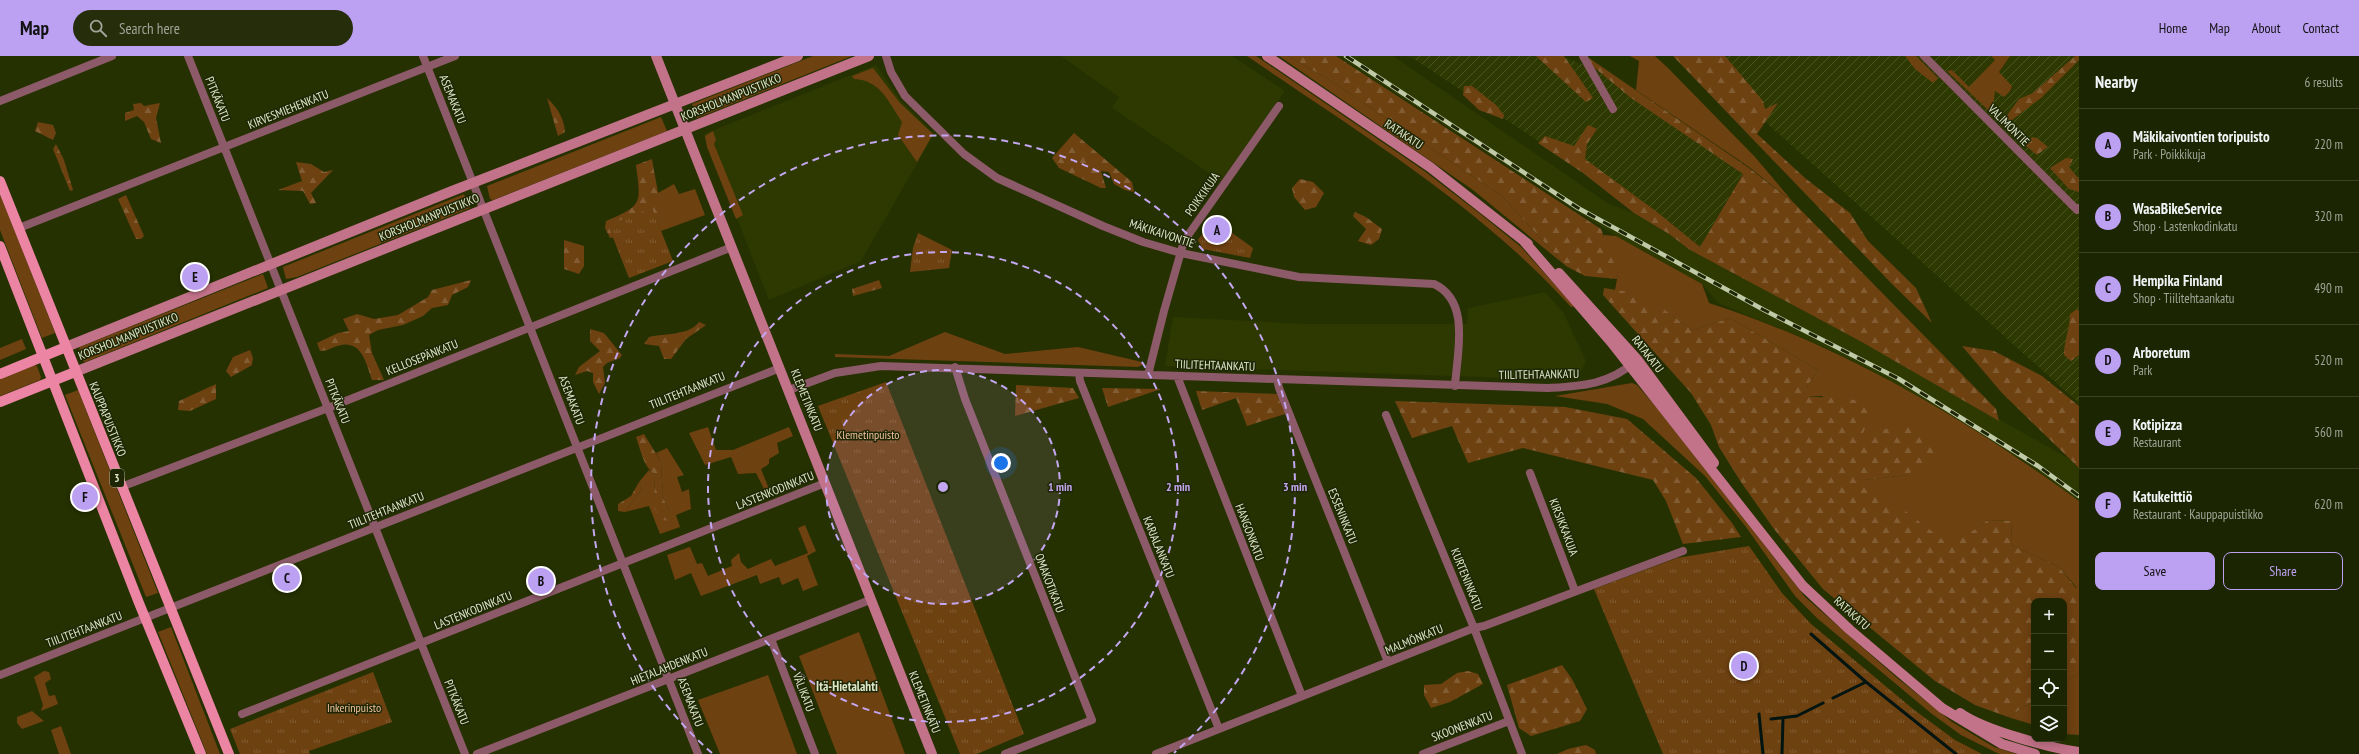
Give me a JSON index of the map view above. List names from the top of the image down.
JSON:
{
  "streets": {
    "main road": [
      "KORSHOLMANPUISTIKKO",
      "RATAKATU",
      "KLEMETINKATU",
      "KAUPPAPUISTIKKO",
      "3"
    ],
    "street": [
      "PITKÄKATU",
      "ASEMAKATU",
      "KIRVESMIEHENKATU",
      "VALIMONTIE",
      "POIKKIKUJA",
      "MÄKIKAIVONTIE",
      "KELLOSEPÄNKATU",
      "TIILITEHTAANKATU",
      "LASTENKODINKATU",
      "ESSENINKATU",
      "KIRSIKKAKUJA",
      "HANGONKATU",
      "KARJALANKATU",
      "KURTENINKATU",
      "OMAKOTIKATU",
      "MALMÖNKATU",
      "HIETALAHDENKATU",
      "VÄLIKATU",
      "SKOONENKATU"
    ]
  },
  "crossings": [
    ["KORSHOLMANPUISTIKKO", "PITKÄKATU"],
    ["KORSHOLMANPUISTIKKO", "ASEMAKATU"],
    ["KORSHOLMANPUISTIKKO", "KLEMETINKATU"],
    ["KORSHOLMANPUISTIKKO", "KAUPPAPUISTIKKO"],
    ["KORSHOLMANPUISTIKKO", "3"],
    ["PITKÄKATU", "KIRVESMIEHENKATU"],
    ["PITKÄKATU", "KELLOSEPÄNKATU"],
    ["PITKÄKATU", "TIILITEHTAANKATU"],
    ["PITKÄKATU", "LASTENKODINKATU"],
    ["ASEMAKATU", "KIRVESMIEHENKATU"],
    ["ASEMAKATU", "KELLOSEPÄNKATU"],
    ["ASEMAKATU", "TIILITEHTAANKATU"],
    ["ASEMAKATU", "LASTENKODINKATU"],
    ["ASEMAKATU", "HIETALAHDENKATU"],
    ["KIRVESMIEHENKATU", "KAUPPAPUISTIKKO"],
    ["RATAKATU", "TIILITEHTAANKATU"],
    ["POIKKIKUJA", "MÄKIKAIVONTIE"],
    ["POIKKIKUJA", "TIILITEHTAANKATU"],
    ["MÄKIKAIVONTIE", "TIILITEHTAANKATU"],
    ["KELLOSEPÄNKATU", "KLEMETINKATU"],
    ["KELLOSEPÄNKATU", "KAUPPAPUISTIKKO"],
    ["TIILITEHTAANKATU", "KLEMETINKATU"],
    ["TIILITEHTAANKATU", "KAUPPAPUISTIKKO"],
    ["TIILITEHTAANKATU", "3"],
    ["TIILITEHTAANKATU", "ESSENINKATU"],
    ["TIILITEHTAANKATU", "HANGONKATU"],
    ["TIILITEHTAANKATU", "KARJALANKATU"],
    ["TIILITEHTAANKATU", "OMAKOTIKATU"],
    ["KLEMETINKATU", "LASTENKODINKATU"],
    ["KLEMETINKATU", "HIETALAHDENKATU"],
    ["ESSENINKATU", "MALMÖNKATU"],
    ["KIRSIKKAKUJA", "MALMÖNKATU"],
    ["HANGONKATU", "MALMÖNKATU"],
    ["KARJALANKATU", "MALMÖNKATU"],
    ["KURTENINKATU", "MALMÖNKATU"],
    ["KURTENINKATU", "SKOONENKATU"],
    ["HIETALAHDENKATU", "VÄLIKATU"]
  ],
  "districts": ["Itä-Hietalahti"],
  "parks": ["Klemetinpuisto", "Inkerinpuisto"],
  "page": {
    "header": "Map",
    "search": "Search here",
    "nav": [
      "Home",
      "Map",
      "About",
      "Contact"
    ],
    "heading": ["Nearby", "6 results"],
    "list": [
      {
        "mark": "A",
        "name": "Mäkikaivontien toripuisto",
        "note": "Park · Poikkikuja",
        "value": "220 m"
      },
      {
        "mark": "B",
        "name": "WasaBikeService",
        "note": "Shop · Lastenkodinkatu",
        "value": "320 m"
      },
      {
        "mark": "C",
        "name": "Hempika Finland",
        "note": "Shop · Tiilitehtaankatu",
        "value": "490 m"
      },
      {
        "mark": "D",
        "name": "Arboretum",
        "note": "Park",
        "value": "520 m"
      },
      {
        "mark": "E",
        "name": "Kotipizza",
        "note": "Restaurant",
        "value": "560 m"
      },
      {
        "mark": "F",
        "name": "Katukeittiö",
        "note": "Restaurant · Kauppapuistikko",
        "value": "620 m"
      }
    ],
    "pins": [
      "A",
      "E",
      "F",
      "C",
      "B",
      "D"
    ],
    "buttons": ["Save", "Share"],
    "map_buttons": ["+", "−"]
  },
  "rings": ["1 min", "2 min", "3 min"]
}
